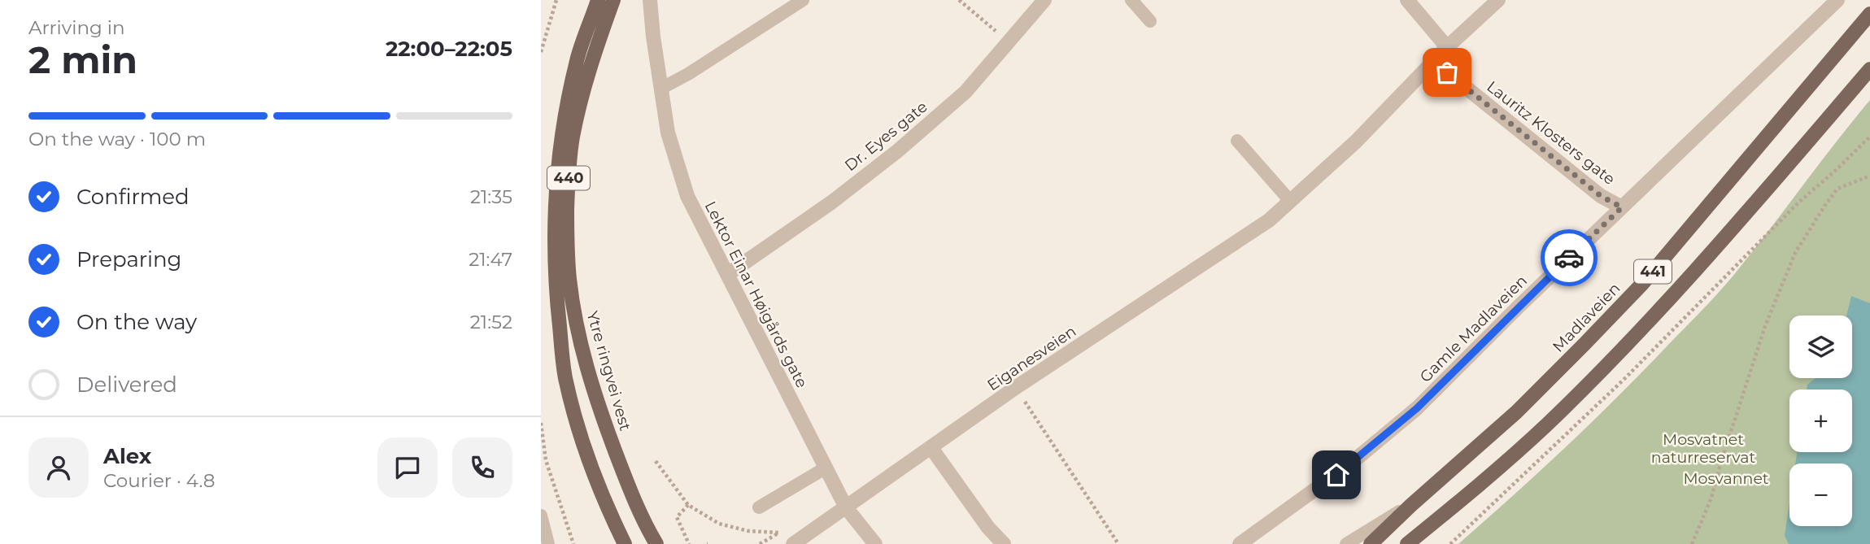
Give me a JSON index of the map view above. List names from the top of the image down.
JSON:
{
  "streets": {
    "main road": [
      "440",
      "441",
      "Madlaveien",
      "Ytre ringvei vest"
    ],
    "street": [
      "Lauritz Klosters gate",
      "Dr. Eyes gate",
      "Lektor Einar Høigårds gate",
      "Gamle Madlaveien",
      "Eiganesveien"
    ]
  },
  "crossings": [
    ["Lauritz Klosters gate", "Gamle Madlaveien"],
    ["Lauritz Klosters gate", "Eiganesveien"],
    ["Dr. Eyes gate", "Lektor Einar Høigårds gate"],
    ["Lektor Einar Høigårds gate", "Eiganesveien"]
  ],
  "parks": ["Mosvatnet naturreservat", "Mosvannet"],
  "page": {
    "heading": ["2 min", "Arriving in", "22:00–22:05"],
    "panel": ["Alex", "Courier · 4.8"],
    "bar": "On the way · 100 m",
    "list": [
      ["Confirmed", "21:35"],
      ["Preparing", "21:47"],
      ["On the way", "21:52"],
      "Delivered"
    ],
    "map_buttons": ["+", "−"]
  }
}
